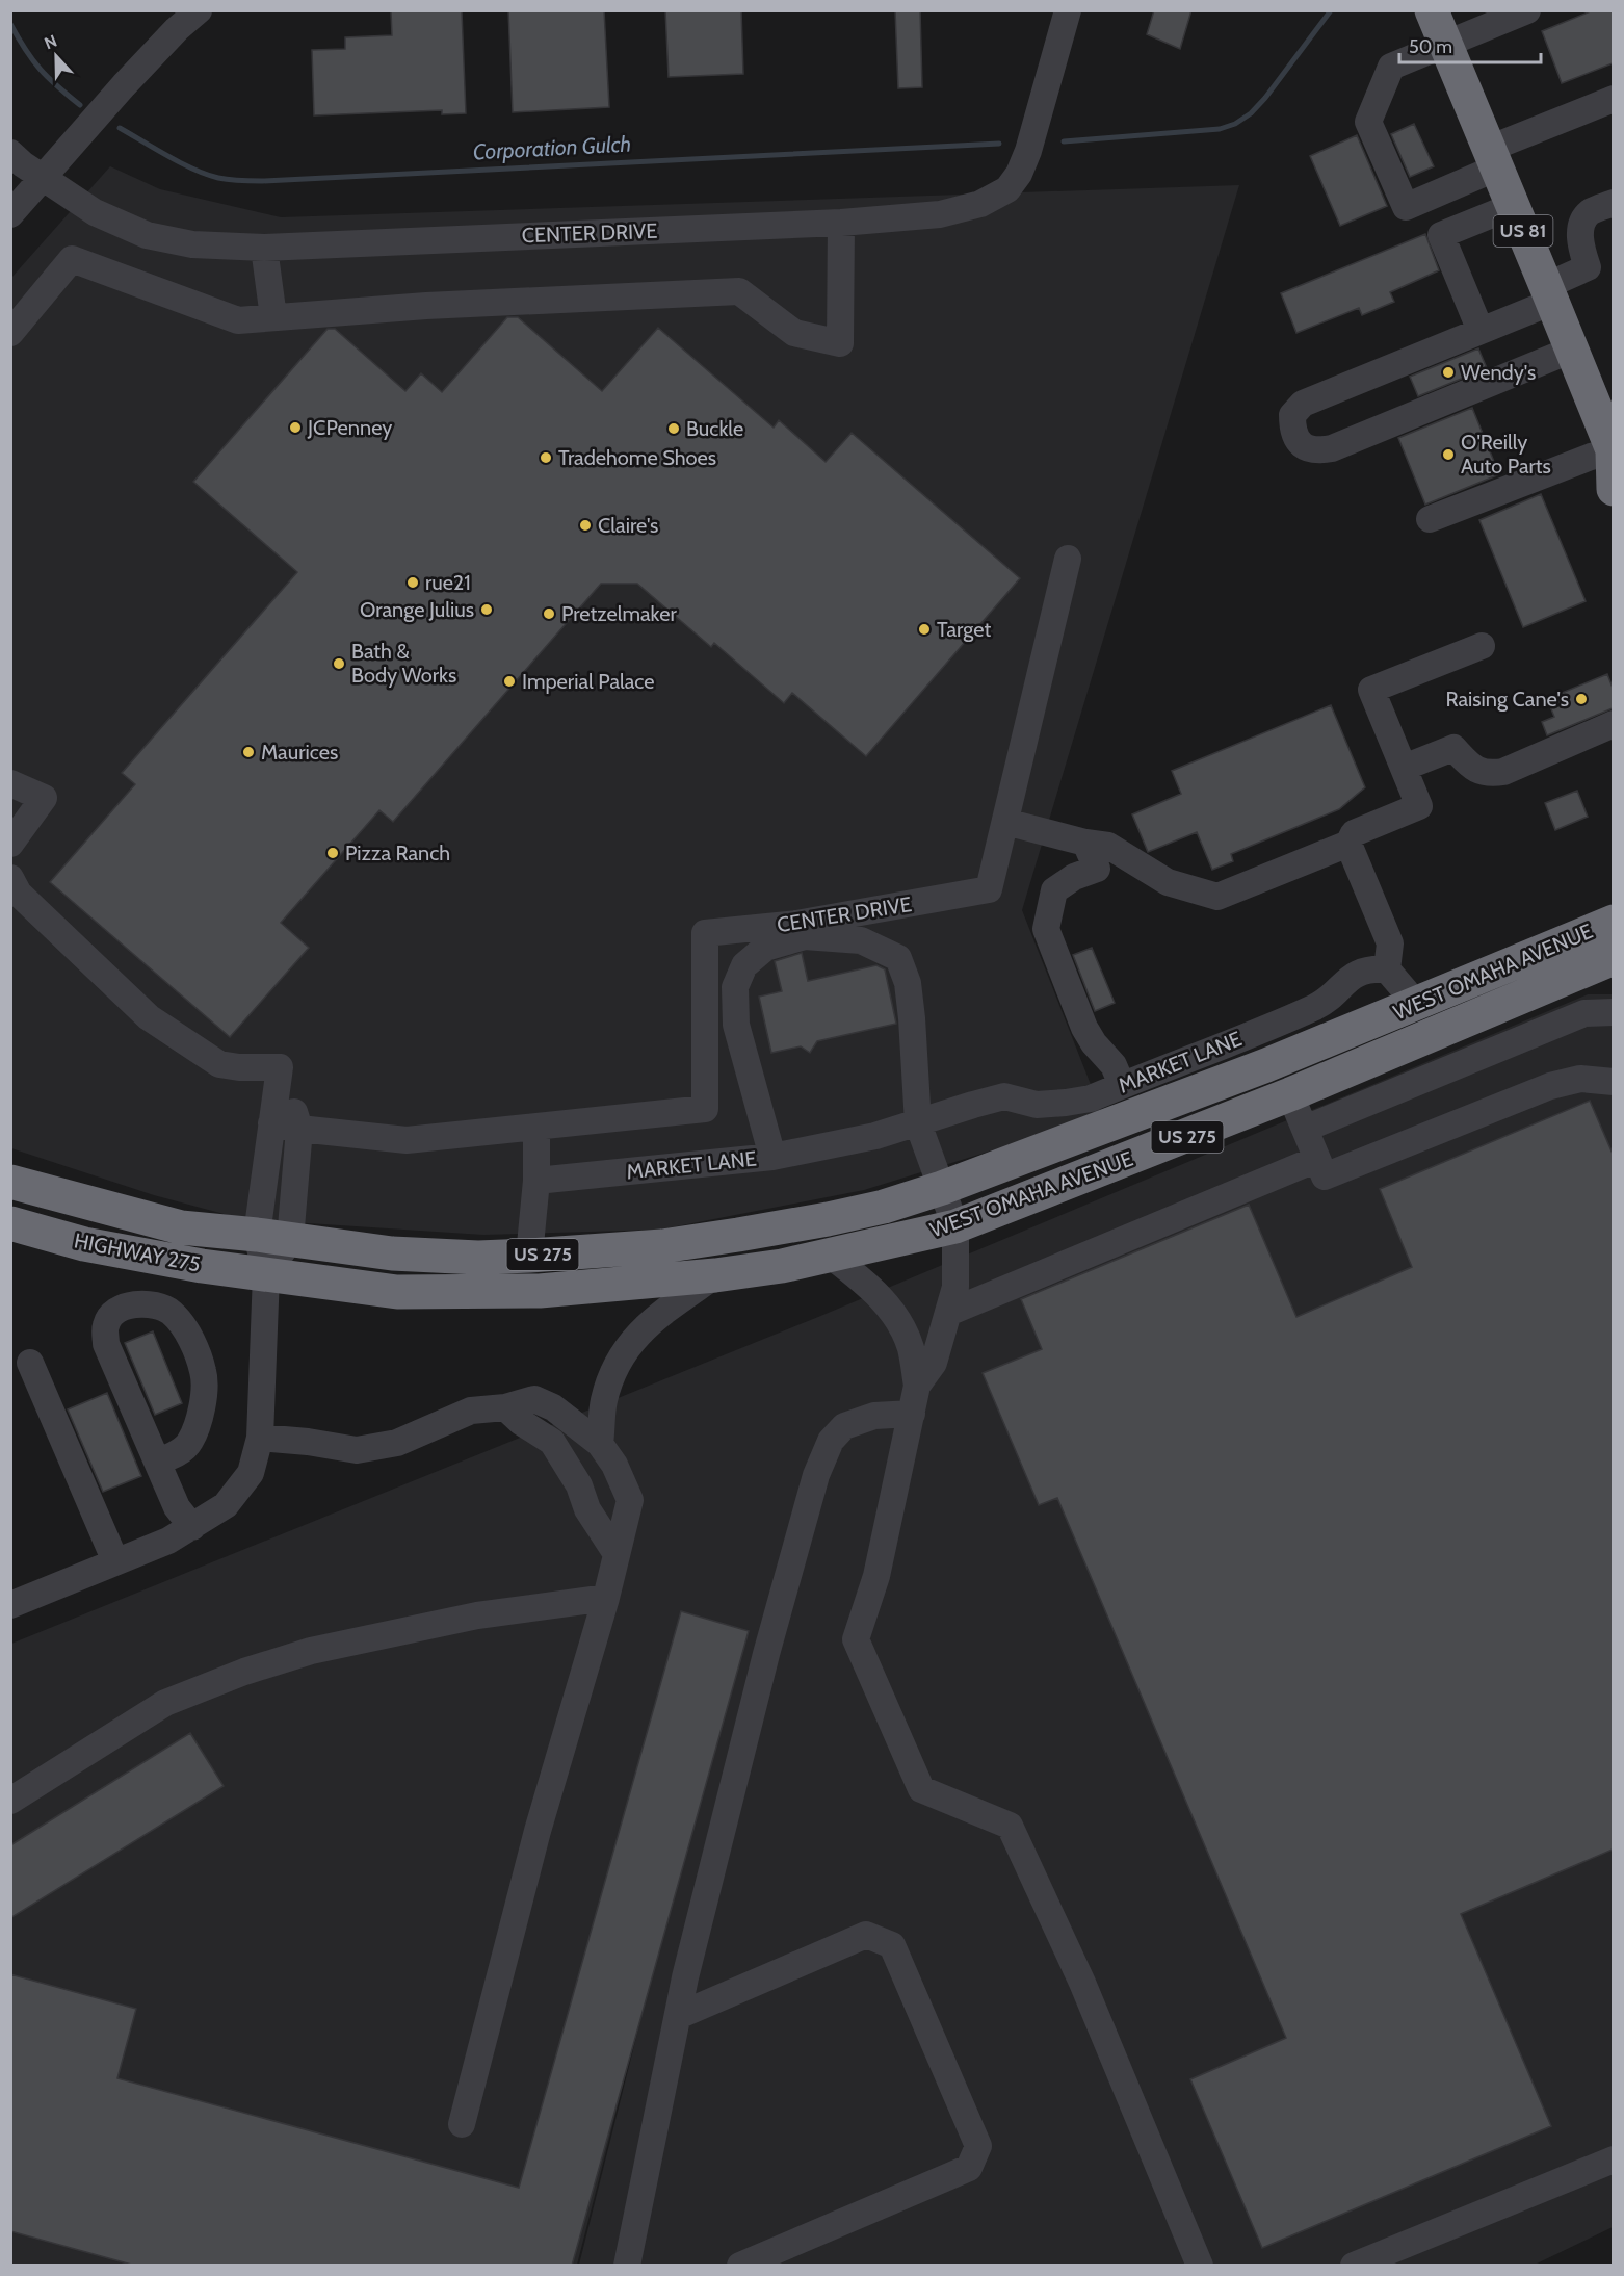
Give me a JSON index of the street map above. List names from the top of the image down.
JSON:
{
  "streets": {
    "highway": [
      "US 81",
      "WEST OMAHA AVENUE",
      "US 275",
      "HIGHWAY 275"
    ],
    "street": ["CENTER DRIVE", "MARKET LANE"]
  },
  "crossings": [
    ["WEST OMAHA AVENUE", "HIGHWAY 275"]
  ],
  "water": ["Corporation Gulch"],
  "places": [
    "Wendy's",
    "JCPenney",
    "Buckle",
    "O'Reilly Auto Parts",
    "Tradehome Shoes",
    "Claire's",
    "rue21",
    "Orange Julius",
    "Pretzelmaker",
    "Target",
    "Bath & Body Works",
    "Imperial Palace",
    "Raising Cane's",
    "Maurices",
    "Pizza Ranch"
  ],
  "scale_bar": "50 m",
  "north": "top"
}
